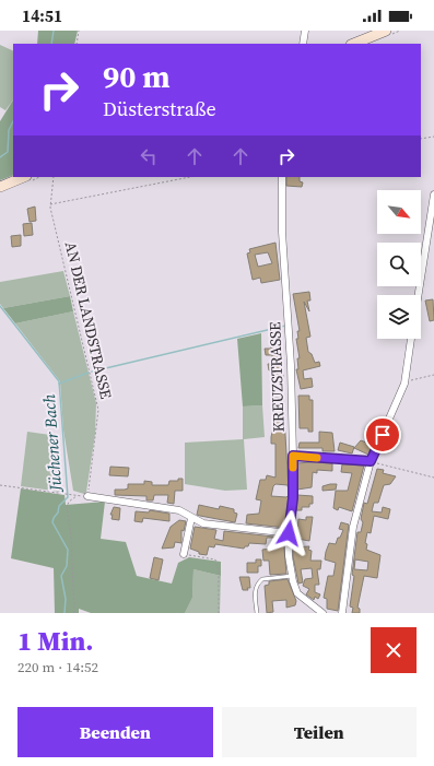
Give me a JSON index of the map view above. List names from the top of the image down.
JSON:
{
  "streets": {
    "street": ["KREUZSTRASSE"],
    "path": ["AN DER LANDSTRASSE"]
  },
  "water": ["Jüchener Bach"],
  "north": "bottom right",
  "page": {
    "status": "14:51",
    "turn": ["90 m", "Düsterstraße"],
    "heading": ["1 Min.", "220 m · 14:52"],
    "buttons": ["Beenden", "Teilen"]
  }
}
